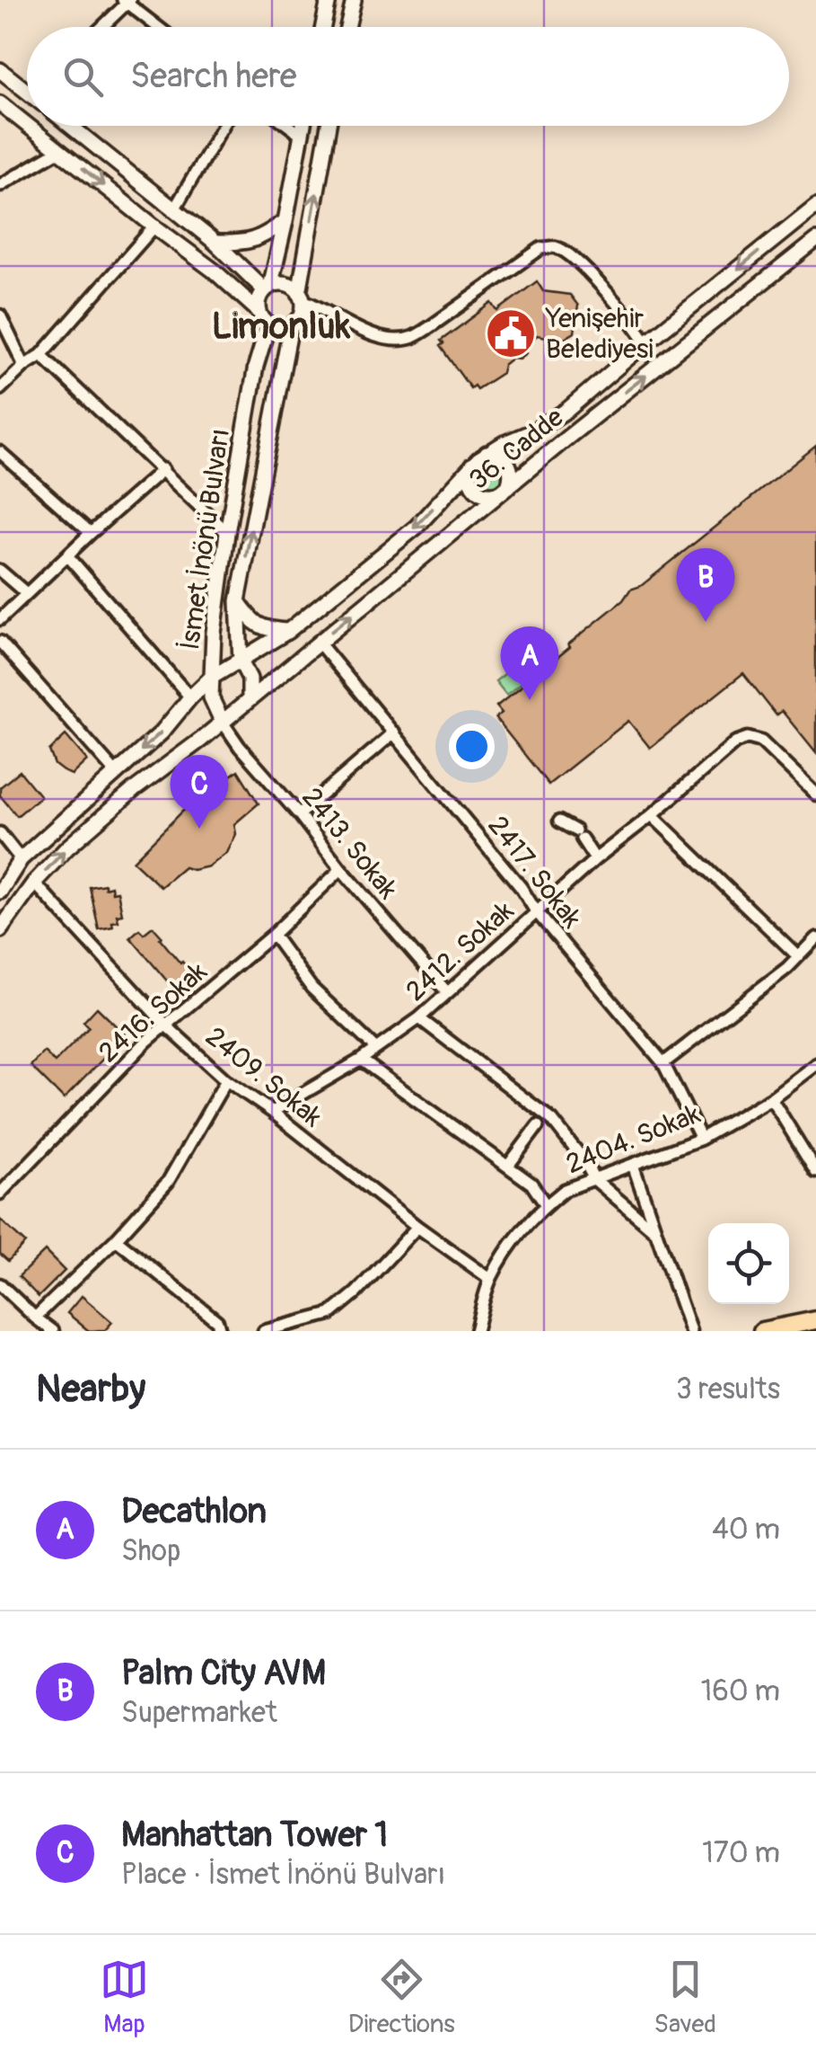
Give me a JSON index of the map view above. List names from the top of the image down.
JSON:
{
  "streets": {
    "main road": ["36. Cadde", "İsmet İnönü Bulvarı"],
    "street": [
      "2413. Sokak",
      "2417. Sokak",
      "2412. Sokak",
      "2416. Sokak",
      "2409. Sokak",
      "2404. Sokak"
    ]
  },
  "crossings": [
    ["36. Cadde", "İsmet İnönü Bulvarı"],
    ["36. Cadde", "2417. Sokak"],
    ["2413. Sokak", "2412. Sokak"],
    ["2413. Sokak", "2416. Sokak"],
    ["2417. Sokak", "2412. Sokak"],
    ["2417. Sokak", "2404. Sokak"],
    ["2412. Sokak", "2409. Sokak"],
    ["2416. Sokak", "2409. Sokak"],
    ["2409. Sokak", "2404. Sokak"]
  ],
  "districts": ["Limonluk"],
  "places": {
    "public building": ["Yenişehir Belediyesi"]
  },
  "page": {
    "search": "Search here",
    "pins": ["B", "A", "C"],
    "heading": ["Nearby", "3 results"],
    "list": [
      {
        "mark": "A",
        "name": "Decathlon",
        "note": "Shop",
        "value": "40 m"
      },
      {
        "mark": "B",
        "name": "Palm City AVM",
        "note": "Supermarket",
        "value": "160 m"
      },
      {
        "mark": "C",
        "name": "Manhattan Tower 1",
        "note": "Place · İsmet İnönü Bulvarı",
        "value": "170 m"
      }
    ],
    "nav": ["Map", "Directions", "Saved"]
  }
}
